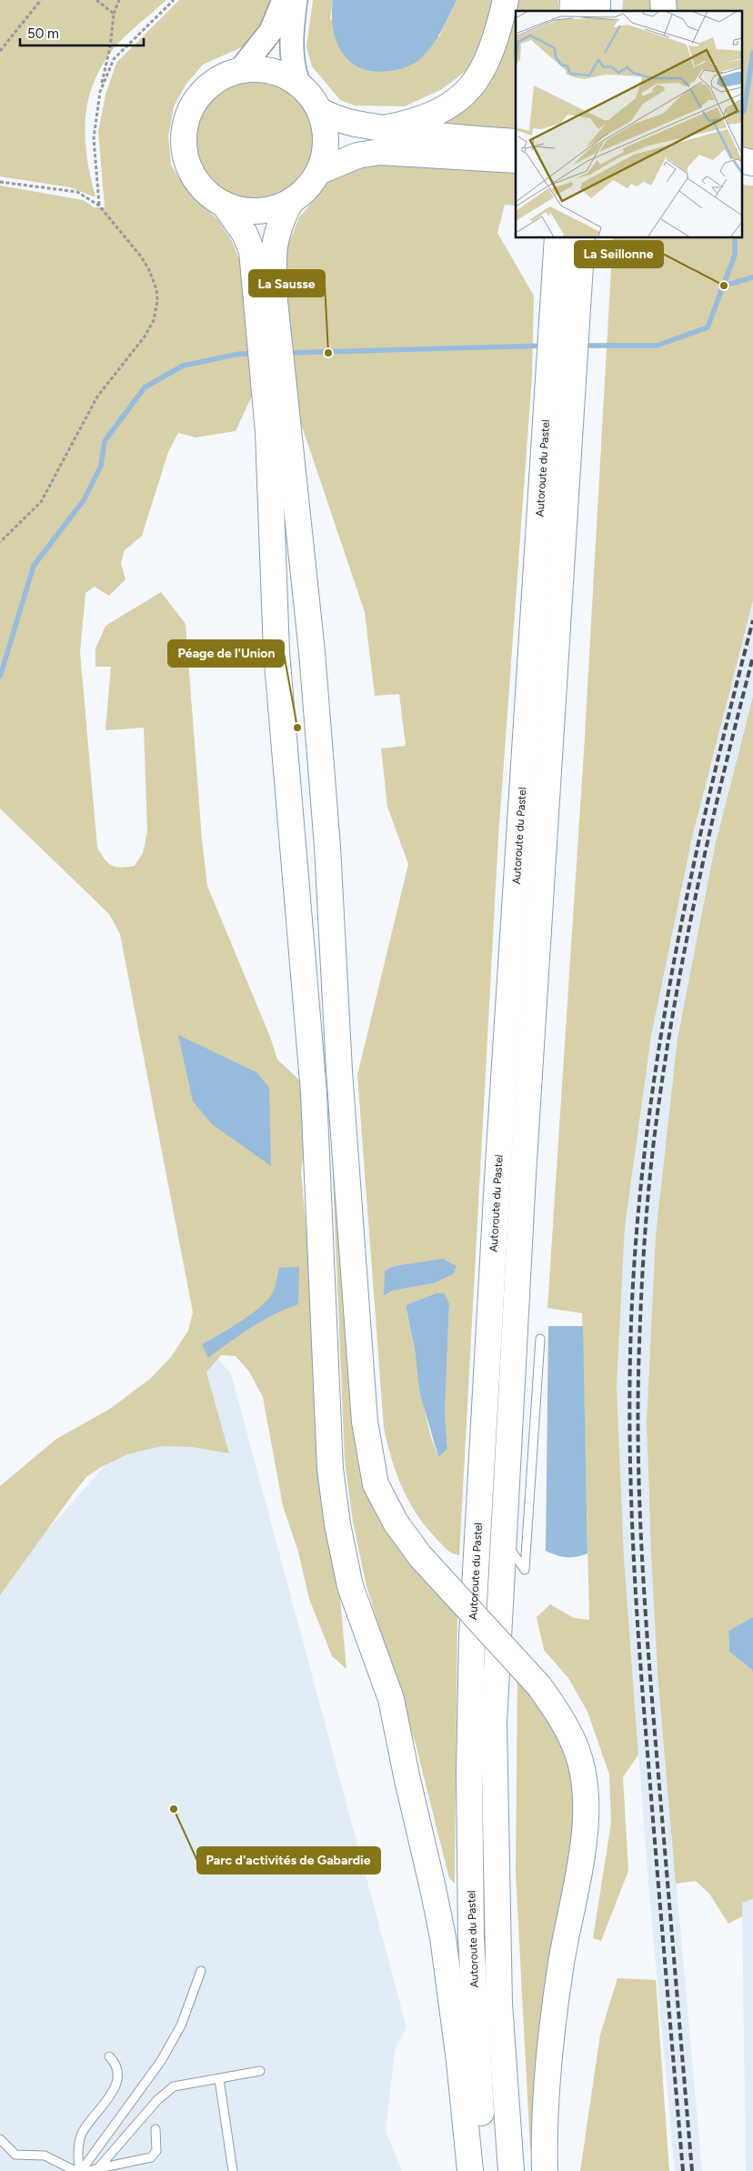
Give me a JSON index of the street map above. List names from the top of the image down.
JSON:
{
  "streets": {
    "main road": ["Autoroute du Pastel"]
  },
  "places": [
    "La Seillonne",
    "La Sausse",
    "Péage de l'Union",
    "Parc d'activités de Gabardie"
  ],
  "scale_bar": "50 m"
}
